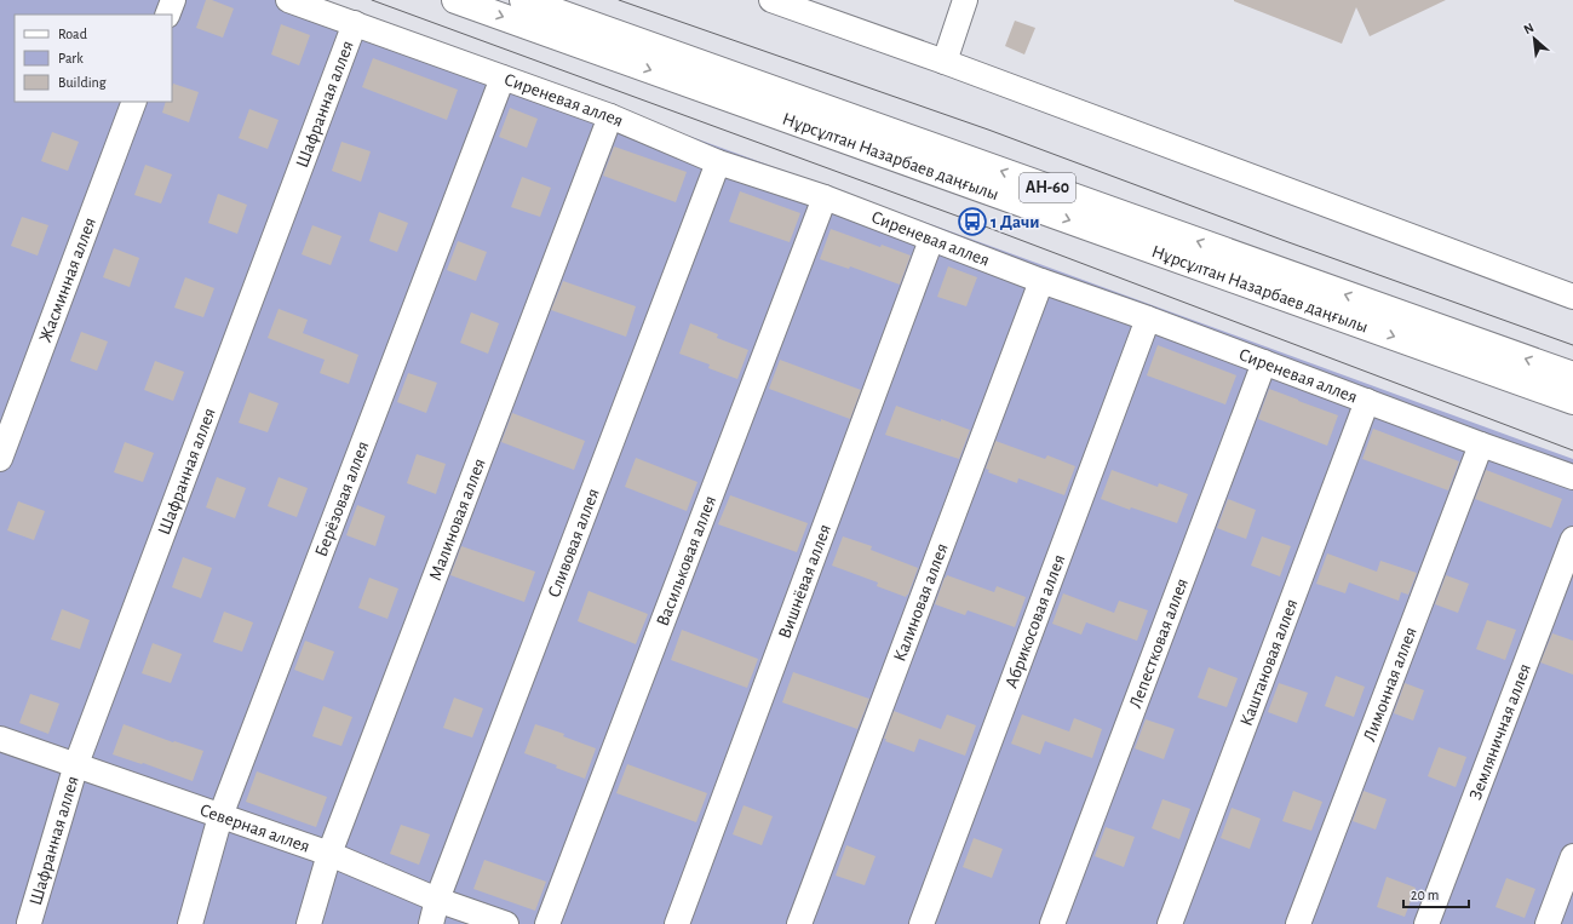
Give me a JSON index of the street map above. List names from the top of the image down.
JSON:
{
  "streets": {
    "main road": ["Нұрсұлтан Назарбаев даңғылы", "АН-60"],
    "street": [
      "Сиреневая аллея",
      "Шафранная аллея",
      "Жасминная аллея",
      "Берёзовая аллея",
      "Малиновая аллея",
      "Сливовая аллея",
      "Васильковая аллея",
      "Вишнёвая аллея",
      "Калиновая аллея",
      "Абрикосовая аллея",
      "Лепестковая аллея",
      "Каштановая аллея",
      "Лимонная аллея",
      "Земляничная аллея",
      "Северная аллея"
    ]
  },
  "crossings": [
    ["Сиреневая аллея", "Шафранная аллея"],
    ["Сиреневая аллея", "Берёзовая аллея"],
    ["Сиреневая аллея", "Малиновая аллея"],
    ["Сиреневая аллея", "Сливовая аллея"],
    ["Сиреневая аллея", "Васильковая аллея"],
    ["Сиреневая аллея", "Вишнёвая аллея"],
    ["Сиреневая аллея", "Калиновая аллея"],
    ["Сиреневая аллея", "Абрикосовая аллея"],
    ["Сиреневая аллея", "Лепестковая аллея"],
    ["Сиреневая аллея", "Каштановая аллея"],
    ["Сиреневая аллея", "Лимонная аллея"],
    ["Шафранная аллея", "Северная аллея"],
    ["Берёзовая аллея", "Северная аллея"],
    ["Малиновая аллея", "Северная аллея"],
    ["Сливовая аллея", "Северная аллея"]
  ],
  "places": {
    "bus stop": ["1 Дачи"]
  },
  "legend": ["Road", "Park", "Building"],
  "scale_bar": "20 m",
  "north": "top left"
}
